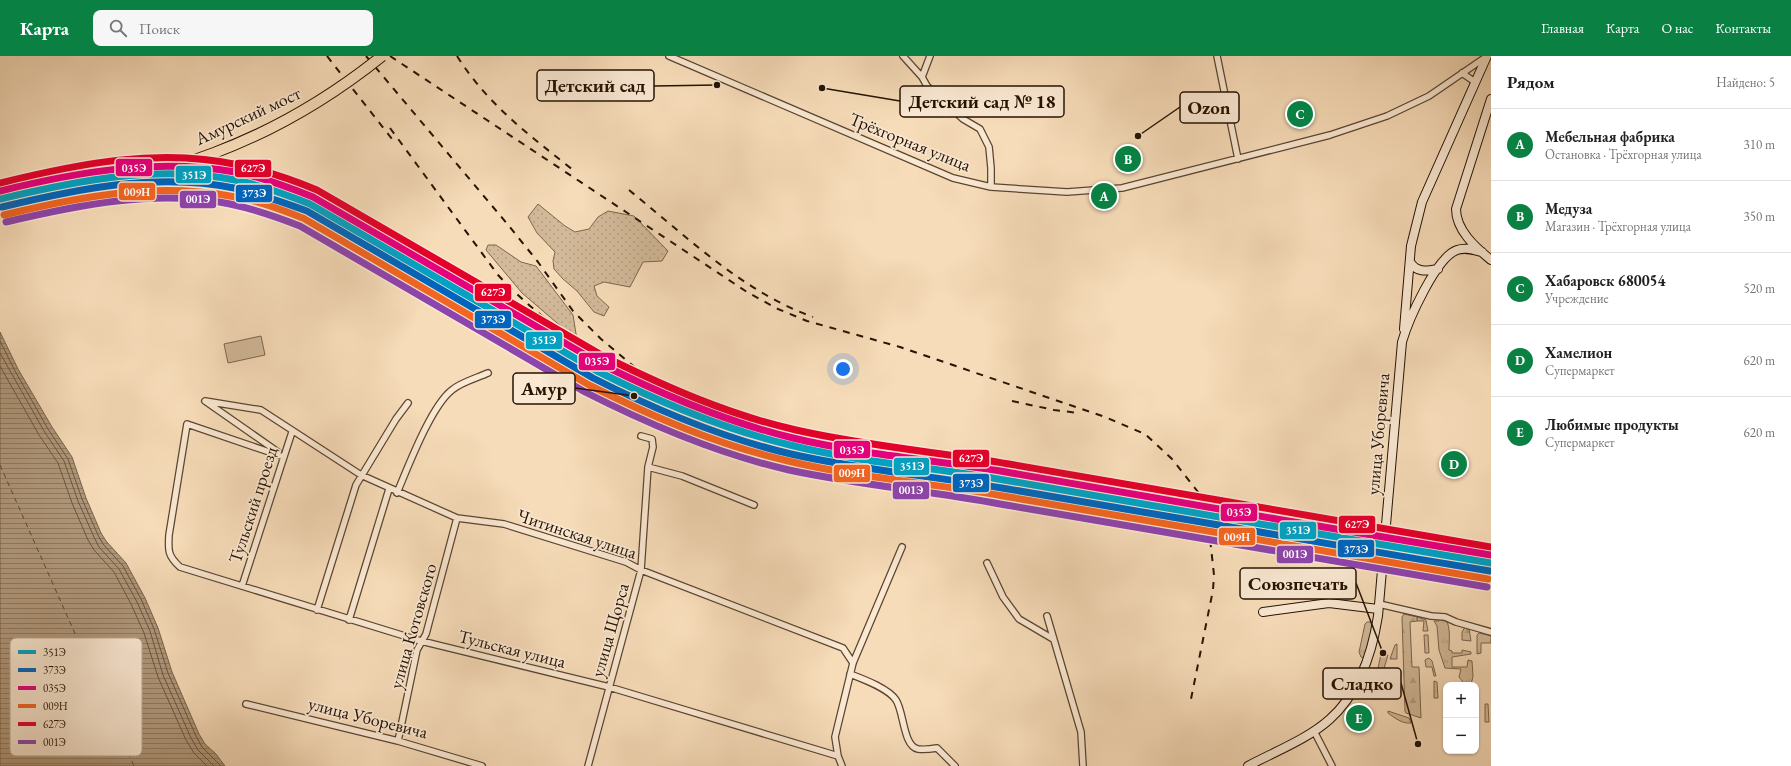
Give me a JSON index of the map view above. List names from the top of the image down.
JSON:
{
  "streets": {
    "highway": ["Амурский мост"],
    "main road": ["улица Уборевича"],
    "street": [
      "Трёхгорная улица",
      "Тульский проезд",
      "Читинская улица",
      "улица Котовского",
      "улица Щорса",
      "Тульская улица"
    ]
  },
  "crossings": [
    ["улица Уборевича", "улица Котовского"],
    ["Тульский проезд", "Читинская улица"],
    ["Тульский проезд", "Тульская улица"],
    ["Читинская улица", "улица Котовского"],
    ["Читинская улица", "улица Щорса"],
    ["Читинская улица", "Тульская улица"],
    ["улица Котовского", "Тульская улица"],
    ["улица Щорса", "Тульская улица"]
  ],
  "places": [
    "Детский сад",
    "Детский сад № 18",
    "Ozon",
    "Амур",
    "Союзпечать",
    "Сладко"
  ],
  "lines": [
    "transit line 627Э",
    "transit line 035Э",
    "transit line 351Э",
    "transit line 373Э",
    "transit line 009Н",
    "transit line 001Э"
  ],
  "legend": [
    "351Э",
    "373Э",
    "035Э",
    "009Н",
    "627Э",
    "001Э"
  ],
  "page": {
    "header": "Карта",
    "search": "Поиск",
    "nav": [
      "Главная",
      "Карта",
      "О нас",
      "Контакты"
    ],
    "heading": ["Рядом", "Найдено: 5"],
    "pins": [
      "C",
      "B",
      "A",
      "D",
      "E"
    ],
    "list": [
      {
        "mark": "A",
        "name": "Мебельная фабрика",
        "note": "Остановка · Трёхгорная улица",
        "value": "310 m"
      },
      {
        "mark": "B",
        "name": "Медуза",
        "note": "Магазин · Трёхгорная улица",
        "value": "350 m"
      },
      {
        "mark": "C",
        "name": "Хабаровск 680054",
        "note": "Учреждение",
        "value": "520 m"
      },
      {
        "mark": "D",
        "name": "Хамелион",
        "note": "Супермаркет",
        "value": "620 m"
      },
      {
        "mark": "E",
        "name": "Любимые продукты",
        "note": "Супермаркет",
        "value": "620 m"
      }
    ],
    "map_buttons": ["+", "−"]
  }
}
